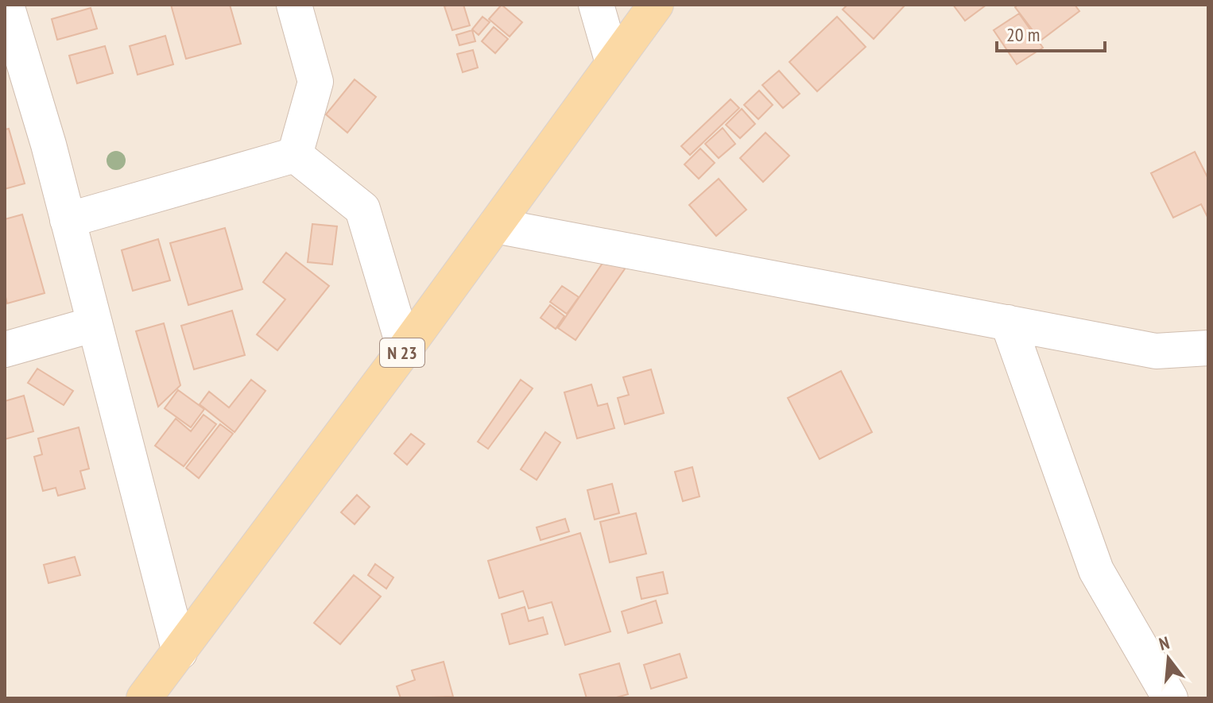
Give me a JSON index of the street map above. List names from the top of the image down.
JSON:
{
  "streets": {
    "main road": ["N 23"]
  },
  "scale_bar": "20 m",
  "north": "top"
}
